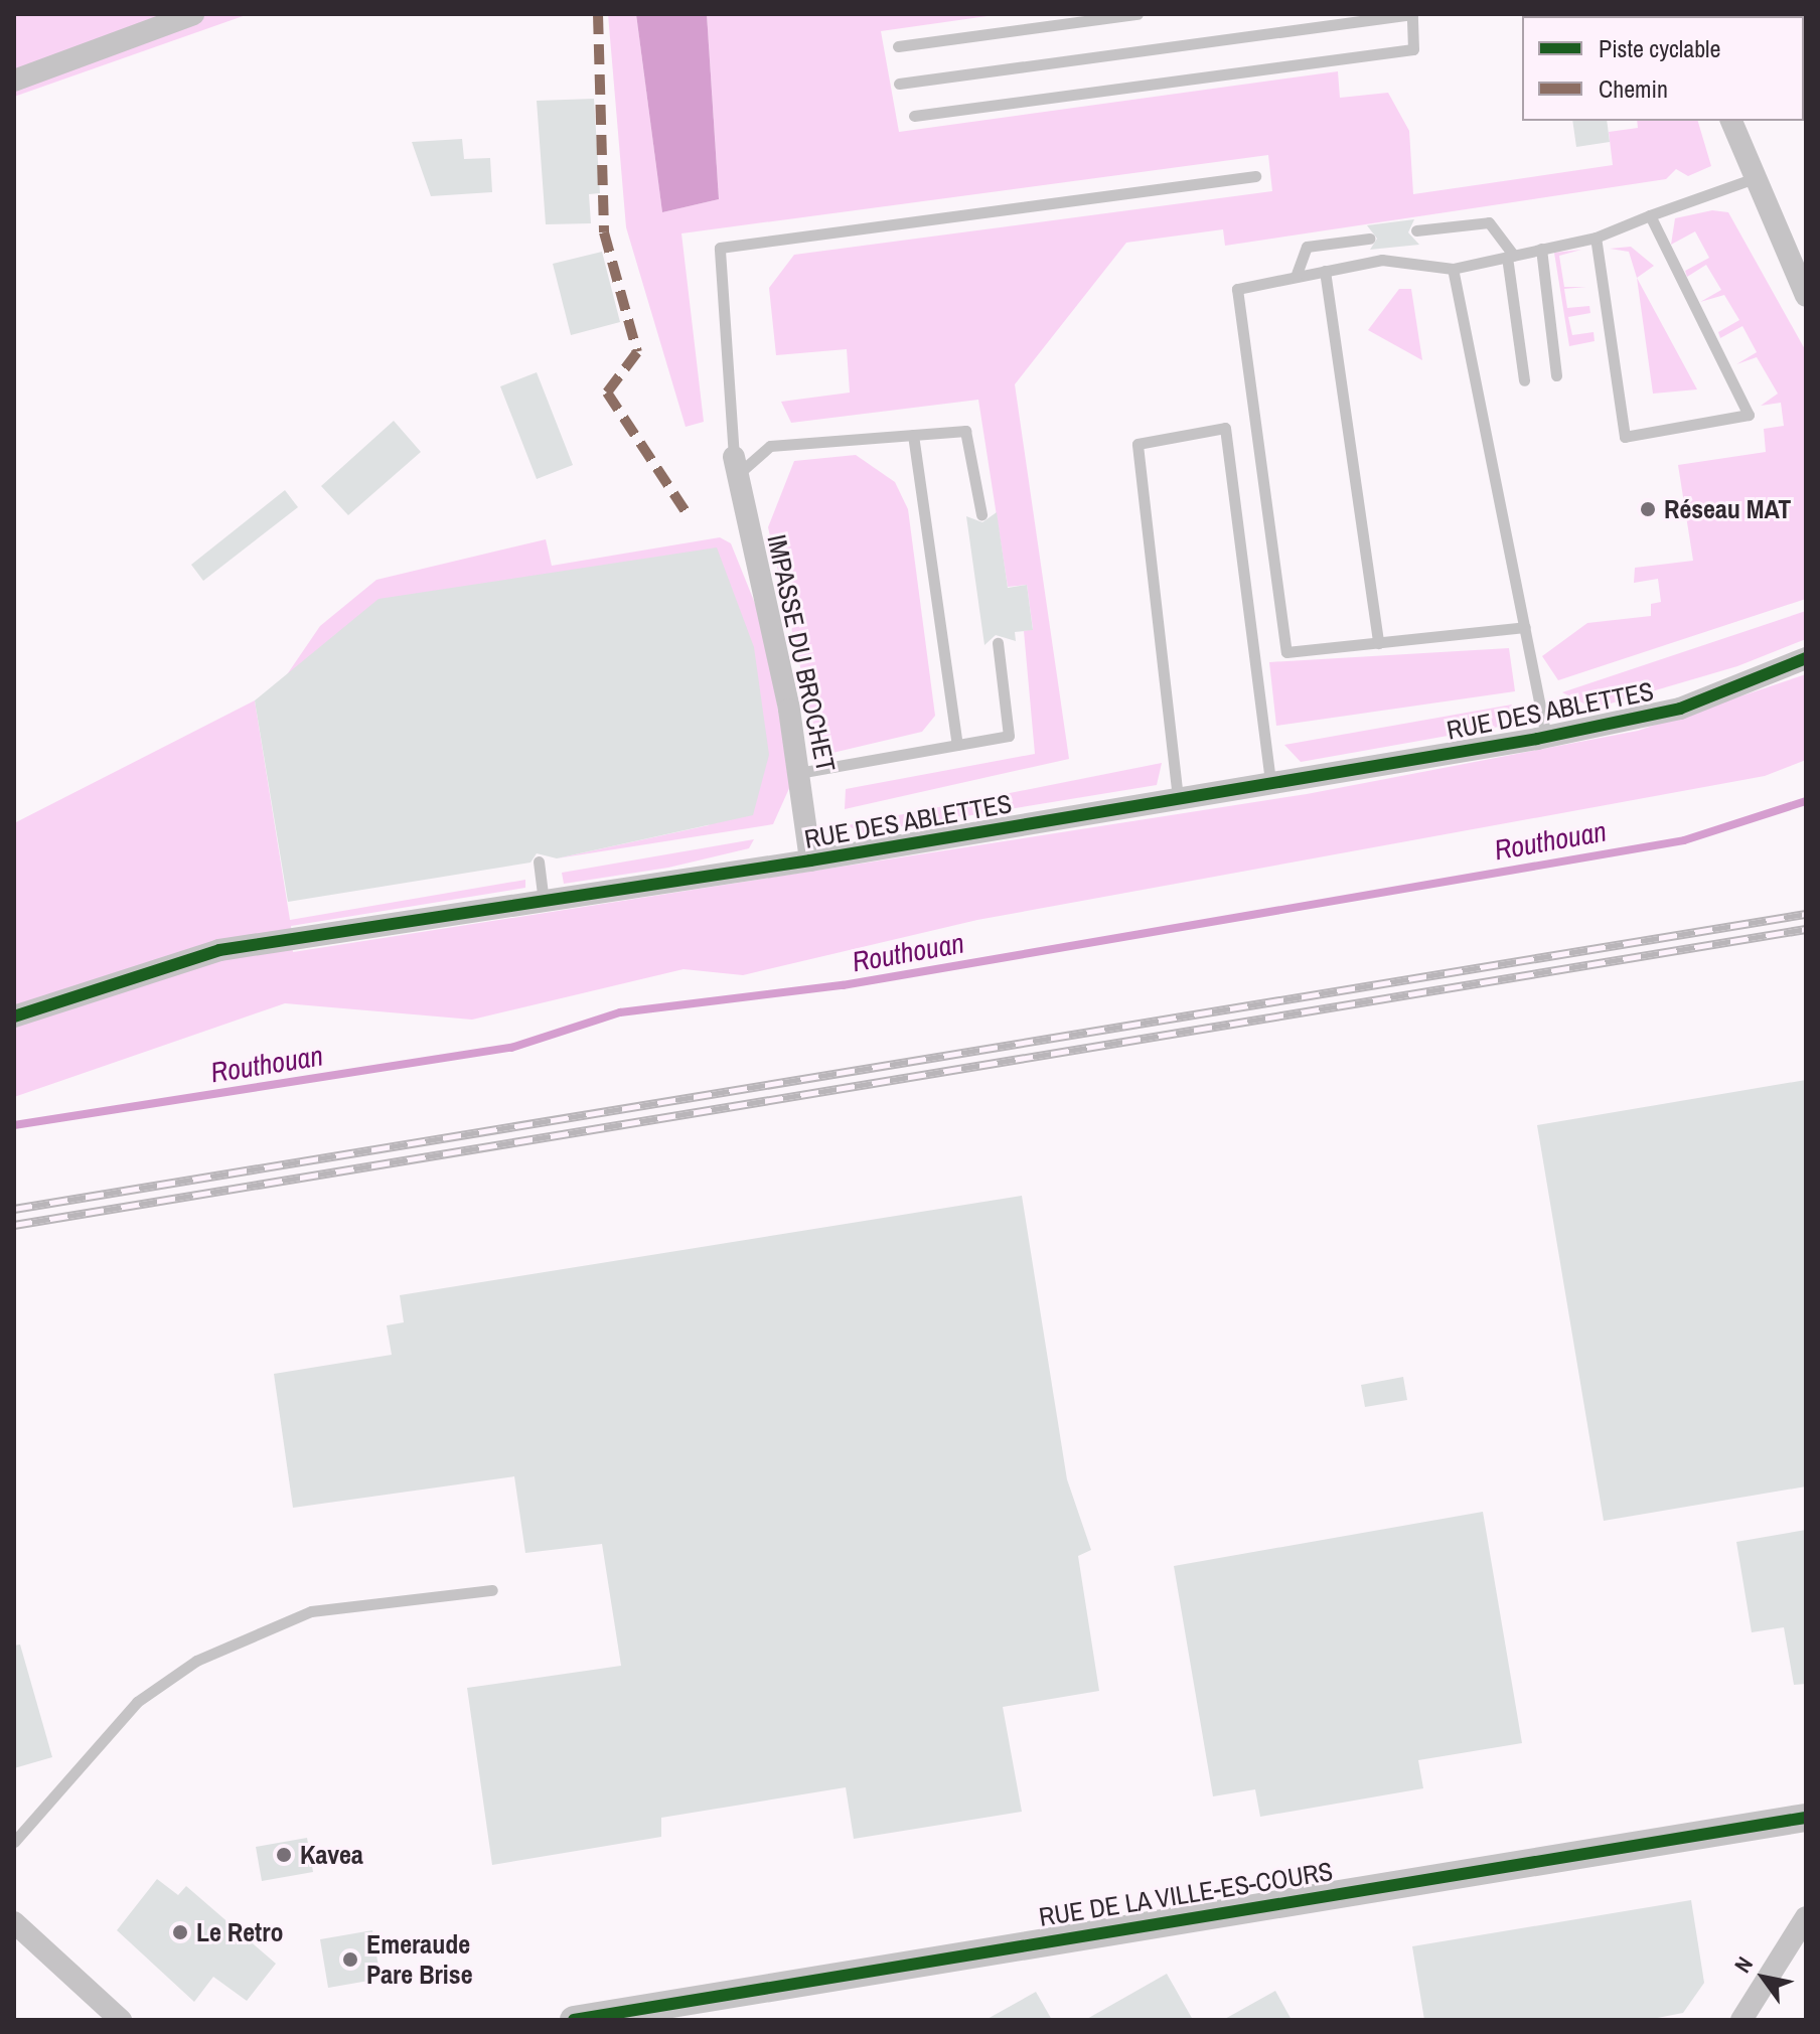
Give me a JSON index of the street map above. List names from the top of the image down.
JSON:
{
  "streets": {
    "street": ["IMPASSE DU BROCHET", "RUE DES ABLETTES", "RUE DE LA VILLE-ES-COURS"]
  },
  "crossings": [
    ["IMPASSE DU BROCHET", "RUE DES ABLETTES"]
  ],
  "water": ["Routhouan"],
  "places": [
    "Réseau MAT",
    "Kavea",
    "Le Retro",
    "Emeraude Pare Brise"
  ],
  "legend": ["Piste cyclable", "Chemin"],
  "north": "top left"
}
